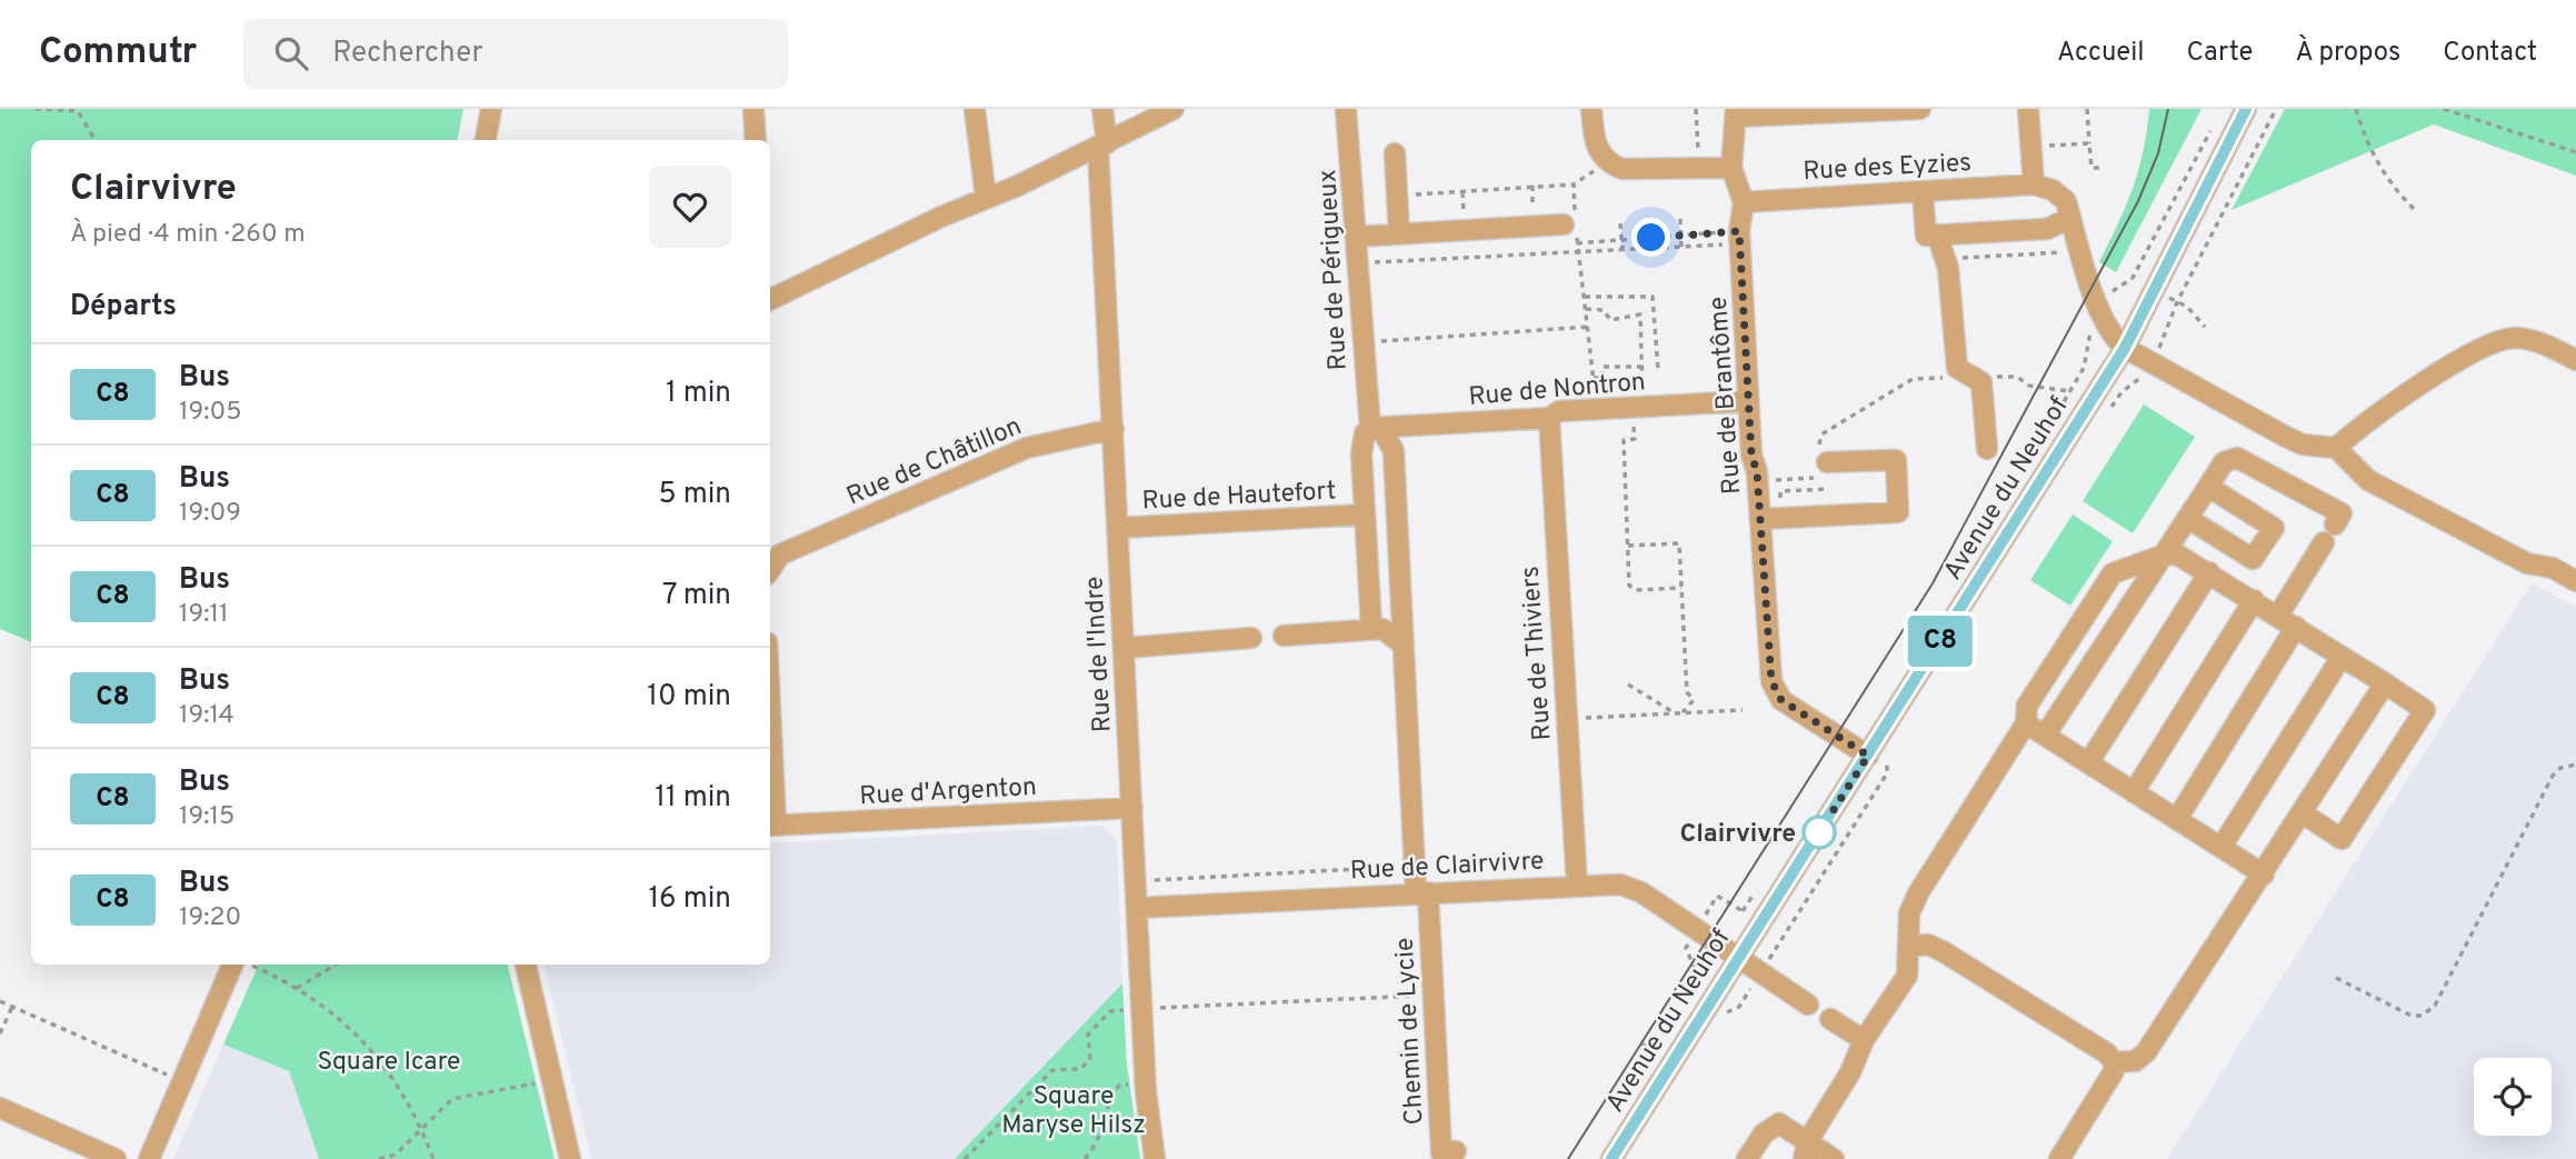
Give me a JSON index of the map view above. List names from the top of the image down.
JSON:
{
  "streets": {
    "street": [
      "Rue des Eyzies",
      "Rue de Périgueux",
      "Rue de Nontron",
      "Rue de Brantôme",
      "Rue de Châtillon",
      "Avenue du Neuhof",
      "Rue de Hautefort",
      "Rue de Thiviers",
      "Rue de l'Indre",
      "Rue d'Argenton",
      "Rue de Clairvivre",
      "Chemin de Lycie"
    ]
  },
  "crossings": [
    ["Rue des Eyzies", "Rue de Brantôme"],
    ["Rue de Périgueux", "Rue de Nontron"],
    ["Rue de Périgueux", "Rue de Hautefort"],
    ["Rue de Nontron", "Rue de Brantôme"],
    ["Rue de Nontron", "Rue de Thiviers"],
    ["Rue de Brantôme", "Avenue du Neuhof"],
    ["Rue de Châtillon", "Rue de l'Indre"],
    ["Avenue du Neuhof", "Rue de Clairvivre"],
    ["Rue de Hautefort", "Rue de l'Indre"],
    ["Rue de Thiviers", "Rue de Clairvivre"],
    ["Rue de l'Indre", "Rue d'Argenton"],
    ["Rue de l'Indre", "Rue de Clairvivre"],
    ["Rue de Clairvivre", "Chemin de Lycie"]
  ],
  "parks": ["Square Icare", "Square Maryse Hilsz"],
  "places": ["Clairvivre"],
  "lines": ["bus line C8"],
  "page": {
    "header": "Commutr",
    "search": "Rechercher",
    "nav": [
      "Accueil",
      "Carte",
      "À propos",
      "Contact"
    ],
    "on_map": "C8",
    "heading": [
      ["Clairvivre", "À pied · 4 min · 260 m"],
      "Départs"
    ],
    "list": [
      {
        "mark": "C8",
        "name": "Bus",
        "note": "19:05",
        "value": "1 min"
      },
      {
        "mark": "C8",
        "name": "Bus",
        "note": "19:09",
        "value": "5 min"
      },
      {
        "mark": "C8",
        "name": "Bus",
        "note": "19:11",
        "value": "7 min"
      },
      {
        "mark": "C8",
        "name": "Bus",
        "note": "19:14",
        "value": "10 min"
      },
      {
        "mark": "C8",
        "name": "Bus",
        "note": "19:15",
        "value": "11 min"
      },
      {
        "mark": "C8",
        "name": "Bus",
        "note": "19:20",
        "value": "16 min"
      }
    ]
  }
}
